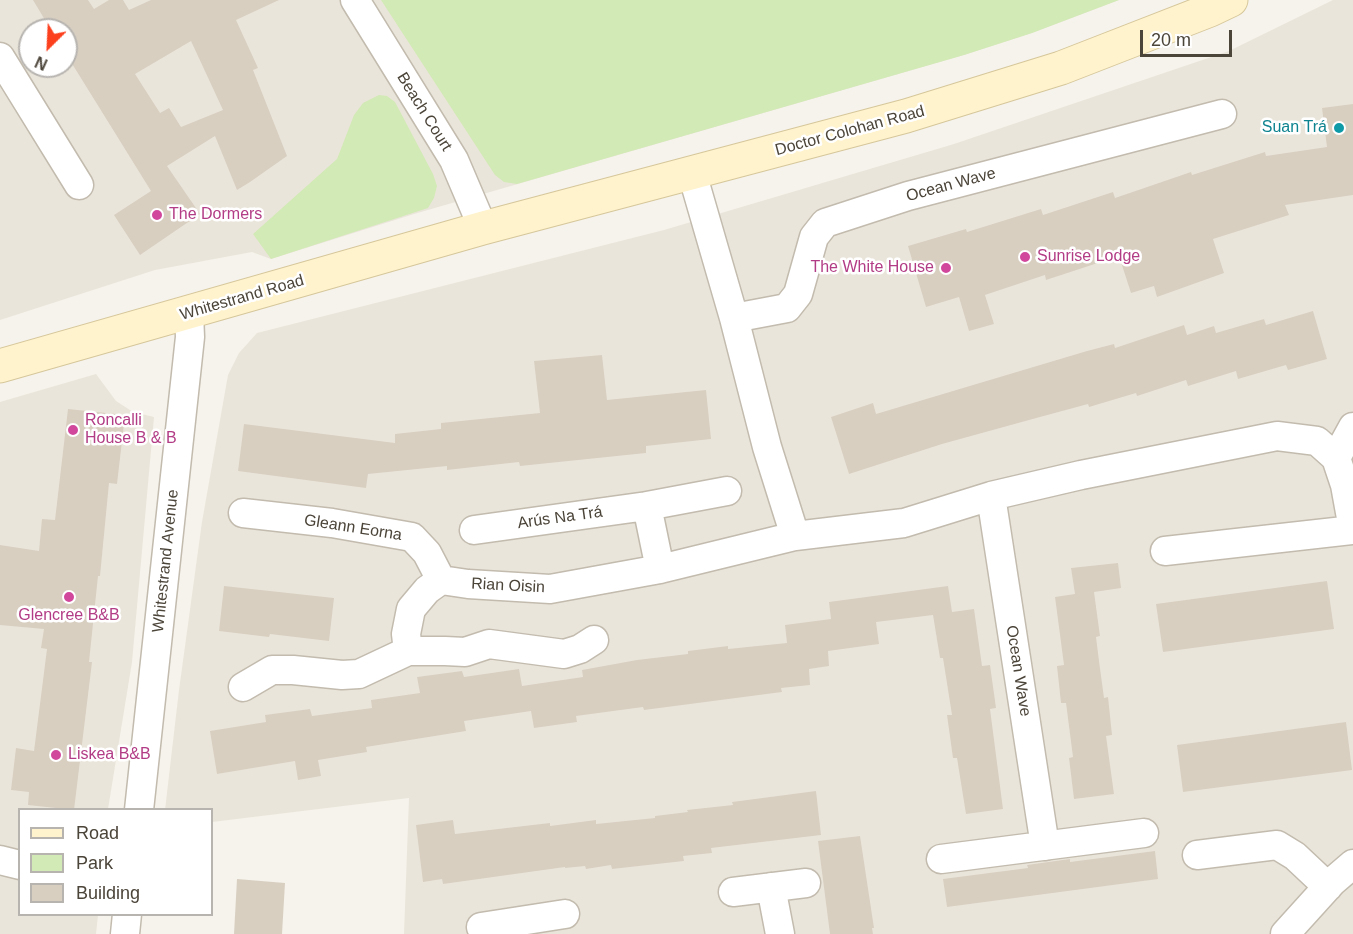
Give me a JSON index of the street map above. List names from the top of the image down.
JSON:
{
  "streets": {
    "main road": ["Doctor Colohan Road", "Whitestrand Road"],
    "street": [
      "Beach Court",
      "Ocean Wave",
      "Arús Na Trá",
      "Gleann Eorna",
      "Whitestrand Avenue",
      "Rian Oisin"
    ]
  },
  "crossings": [
    ["Beach Court", "Doctor Colohan Road"],
    ["Beach Court", "Whitestrand Road"],
    ["Doctor Colohan Road", "Whitestrand Road"],
    ["Whitestrand Road", "Whitestrand Avenue"],
    ["Gleann Eorna", "Rian Oisin"]
  ],
  "places": [
    "Suan Trá",
    "The Dormers",
    "Sunrise Lodge",
    "The White House",
    "Roncalli House B & B",
    "Glencree B&B",
    "Liskea B&B"
  ],
  "legend": ["Road", "Park", "Building"],
  "scale_bar": "20 m",
  "north": "bottom left"
}
